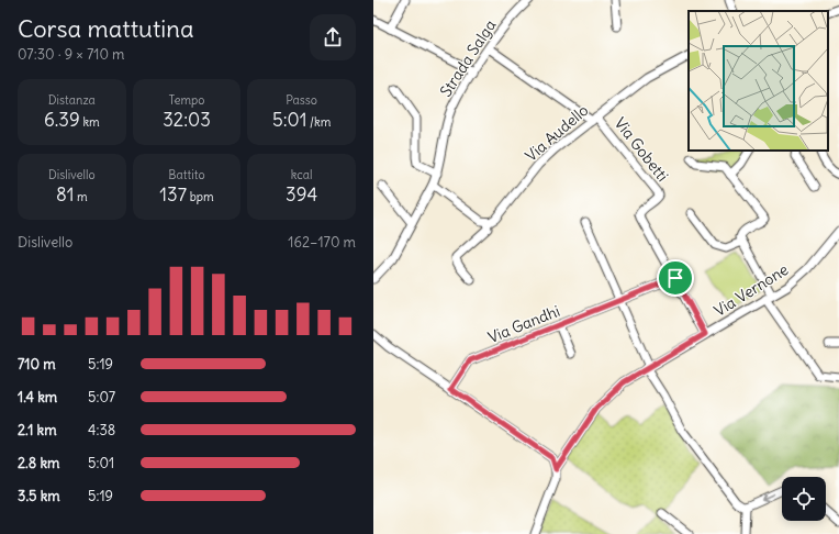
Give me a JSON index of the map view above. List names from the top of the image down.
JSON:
{
  "streets": {
    "street": [
      "Strada Salga",
      "Via Audello",
      "Via Gobetti",
      "Via Vernone",
      "Via Gandhi"
    ]
  },
  "crossings": [
    ["Via Audello", "Via Gobetti"],
    ["Via Gobetti", "Via Vernone"],
    ["Via Gobetti", "Via Gandhi"]
  ],
  "page": {
    "heading": ["Corsa mattutina", "07:30 · 9 × 710 m"],
    "stats": [
      ["Distanza", "6.39 km"],
      ["Tempo", "32:03"],
      ["Passo", "5:01 /km"],
      ["Dislivello", "81 m"],
      ["Battito", "137 bpm"],
      ["kcal", "394"]
    ],
    "chart": ["Dislivello", "162–170 m"],
    "list": [
      {
        "name": "710 m",
        "note": "5:19"
      },
      {
        "name": "1.4 km",
        "note": "5:07"
      },
      {
        "name": "2.1 km",
        "note": "4:38"
      },
      {
        "name": "2.8 km",
        "note": "5:01"
      },
      {
        "name": "3.5 km",
        "note": "5:19"
      }
    ]
  }
}
